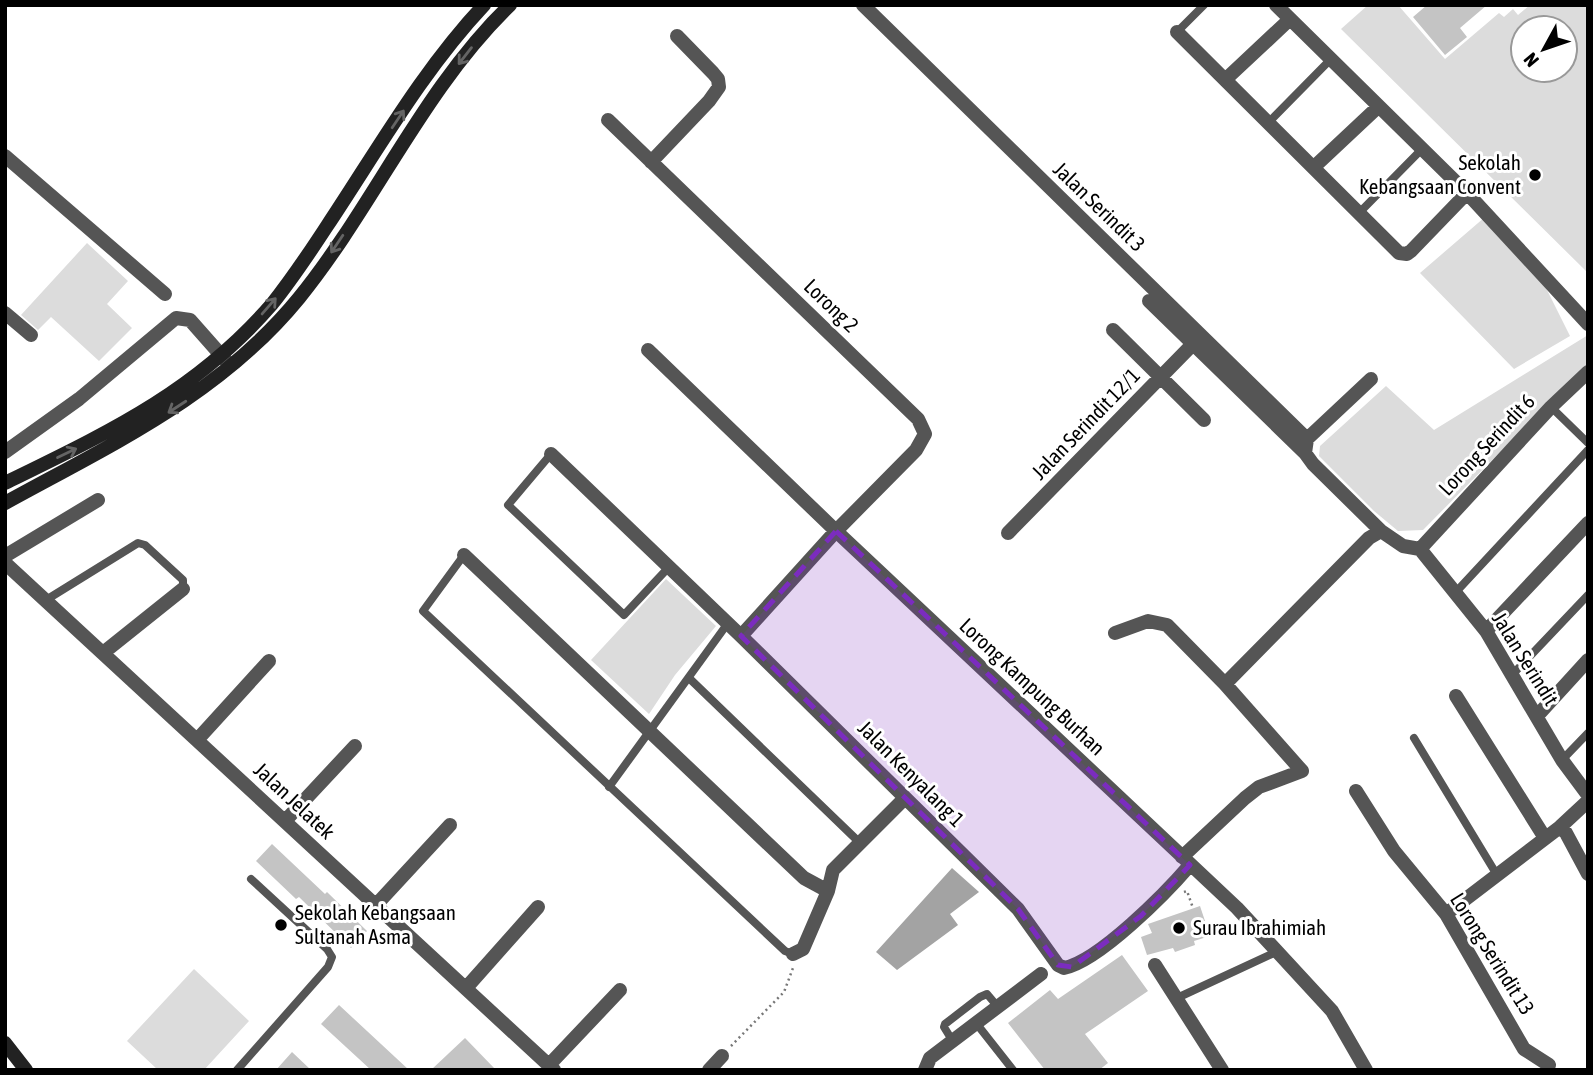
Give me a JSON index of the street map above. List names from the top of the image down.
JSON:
{
  "streets": {
    "street": [
      "Jalan Serindit 3",
      "Lorong 2",
      "Jalan Serindit 12/1",
      "Lorong Serindit 6",
      "Jalan Serindit",
      "Lorong Kampung Burhan",
      "Jalan Kenyalang 1",
      "Jalan Jelatek",
      "Lorong Serindit 13"
    ]
  },
  "crossings": [
    ["Lorong 2", "Lorong Kampung Burhan"],
    ["Lorong Serindit 6", "Jalan Serindit"]
  ],
  "places": ["Sekolah Kebangsaan Convent", "Sekolah Kebangsaan Sultanah Asma", "Surau Ibrahimiah"],
  "north": "bottom left"
}
